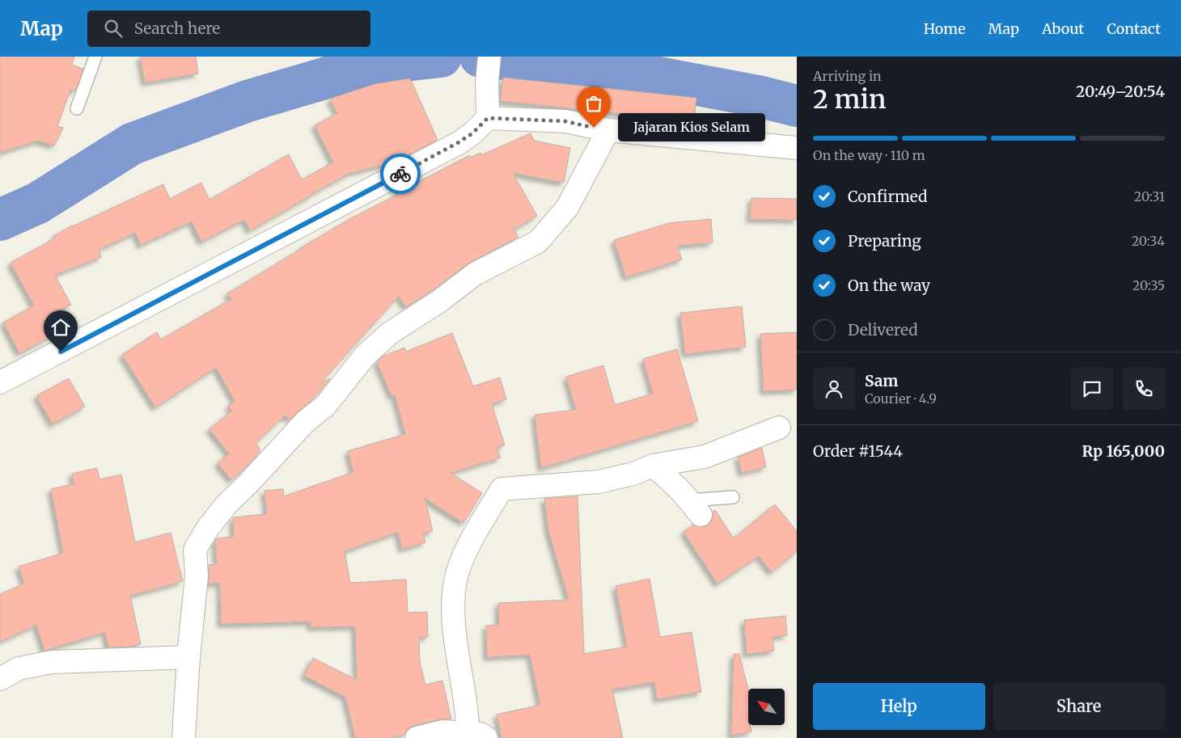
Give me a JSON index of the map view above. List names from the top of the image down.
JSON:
{
  "places": ["Jajaran Kios Selam"],
  "north": "top left",
  "page": {
    "header": "Map",
    "search": "Search here",
    "nav": [
      "Home",
      "Map",
      "About",
      "Contact"
    ],
    "heading": ["2 min", "Arriving in", "20:49–20:54"],
    "panel": [
      "Sam",
      "Courier · 4.9",
      "Order #1544",
      "Rp 165,000"
    ],
    "bubble": "Jajaran Kios Selam",
    "bar": "On the way · 110 m",
    "list": [
      ["Confirmed", "20:31"],
      ["Preparing", "20:34"],
      ["On the way", "20:35"],
      "Delivered"
    ],
    "buttons": ["Help", "Share"]
  }
}
